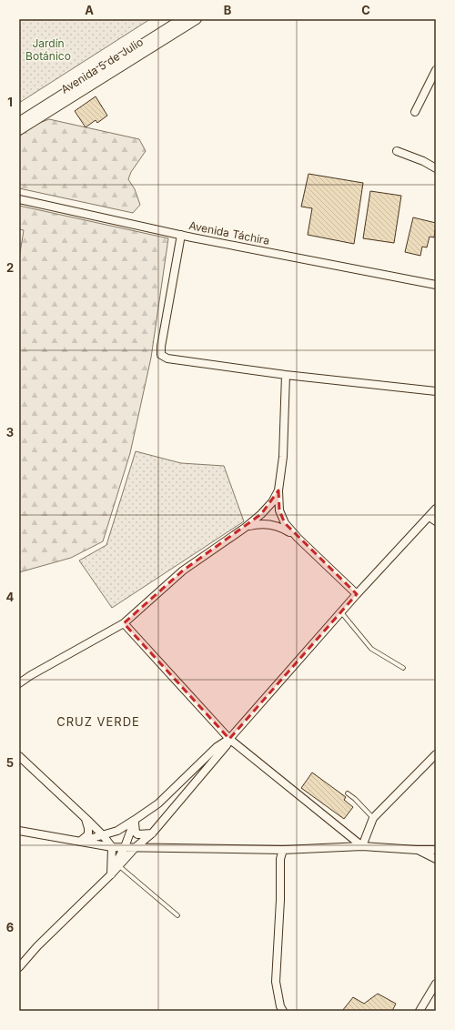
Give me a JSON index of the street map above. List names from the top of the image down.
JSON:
{
  "streets": {
    "street": ["Avenida 5 de Julio", "Avenida Táchira"]
  },
  "districts": ["CRUZ VERDE"],
  "parks": ["Jardín Botánico"],
  "grid": {
    "columns": ["A", "B", "C"],
    "rows": [
      "1",
      "2",
      "3",
      "4",
      "5",
      "6"
    ]
  }
}
